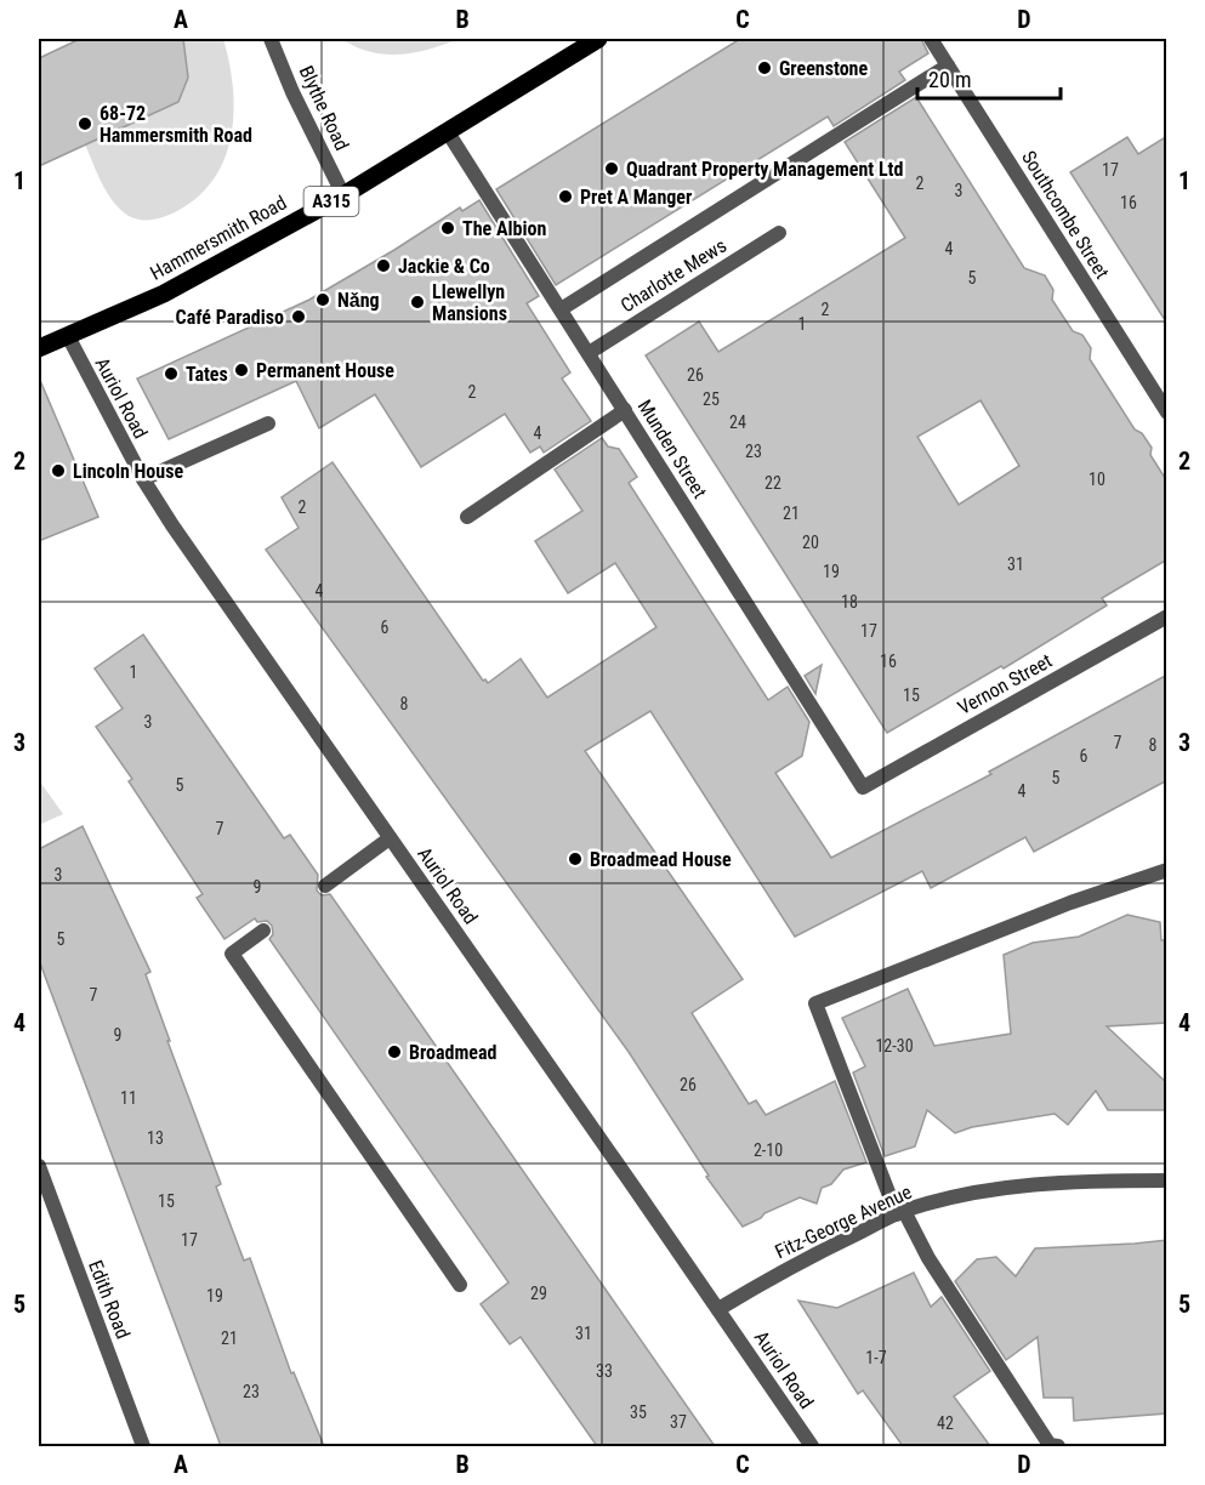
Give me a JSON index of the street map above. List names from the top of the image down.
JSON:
{
  "streets": {
    "main road": ["A315", "Hammersmith Road"],
    "street": [
      "Blythe Road",
      "Southcombe Street",
      "Charlotte Mews",
      "Auriol Road",
      "Munden Street",
      "Vernon Street",
      "Fitz-George Avenue",
      "Edith Road"
    ]
  },
  "crossings": [
    ["Blythe Road", "Hammersmith Road"],
    ["Hammersmith Road", "Auriol Road"],
    ["Hammersmith Road", "Munden Street"],
    ["Charlotte Mews", "Munden Street"],
    ["Auriol Road", "Fitz-George Avenue"],
    ["Munden Street", "Vernon Street"]
  ],
  "places": [
    "Greenstone",
    "68-72 Hammersmith Road",
    "Quadrant Property Management Ltd",
    "Pret A Manger",
    "The Albion",
    "Jackie & Co",
    "Nǎng",
    "Llewellyn Mansions",
    "Café Paradiso",
    "Permanent House",
    "Tates",
    "Lincoln House",
    "Broadmead House",
    "Broadmead"
  ],
  "house_numbers": [
    "17",
    "2",
    "3",
    "16",
    "4",
    "5",
    "2",
    "1",
    "26",
    "2",
    "25",
    "24",
    "4",
    "23",
    "10",
    "22",
    "2",
    "21",
    "20",
    "31",
    "19",
    "4",
    "18",
    "6",
    "17",
    "16",
    "1",
    "15",
    "8",
    "3",
    "7",
    "8",
    "6",
    "5",
    "5",
    "4",
    "7",
    "3",
    "9",
    "5",
    "7",
    "9",
    "12-30",
    "26",
    "11",
    "13",
    "2-10",
    "15",
    "17",
    "29",
    "19",
    "31",
    "21",
    "1-7",
    "33",
    "23",
    "35",
    "37",
    "42"
  ],
  "scale_bar": "20 m",
  "grid": {
    "columns": [
      "A",
      "B",
      "C",
      "D"
    ],
    "rows": [
      "1",
      "2",
      "3",
      "4",
      "5"
    ]
  }
}
